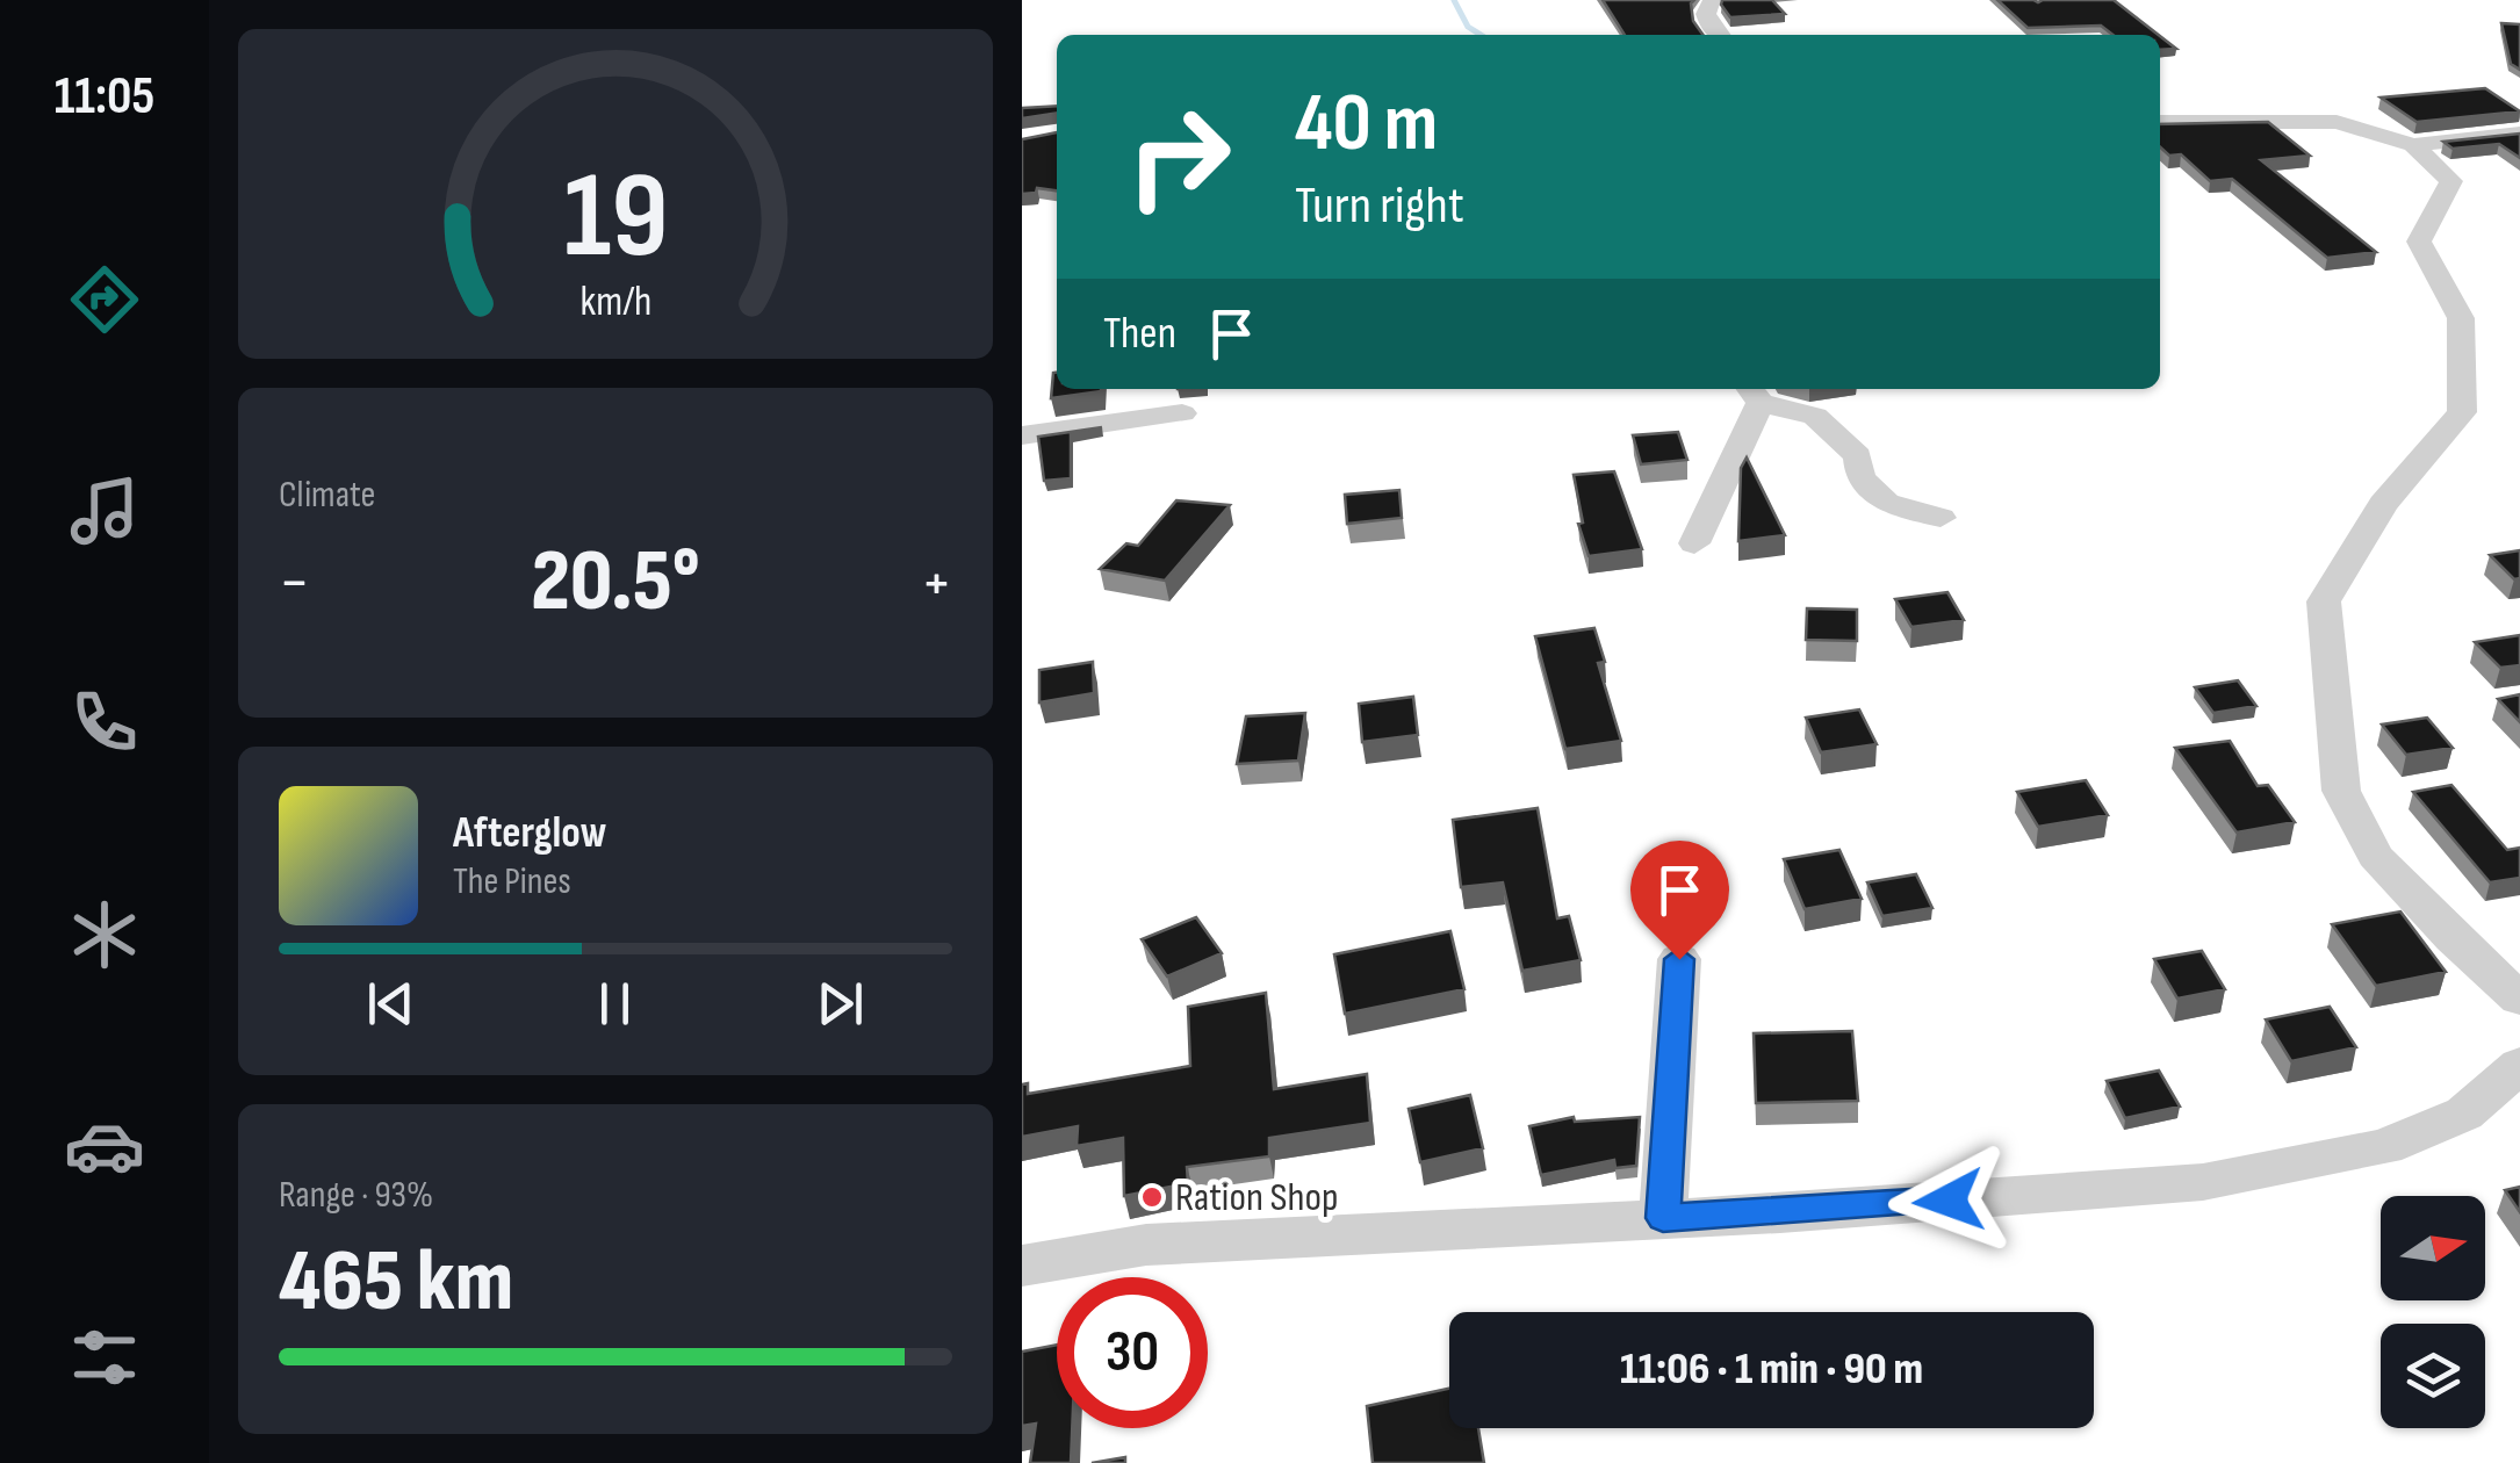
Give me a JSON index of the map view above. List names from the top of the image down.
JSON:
{
  "places": ["Ration Shop"],
  "north": "right",
  "page": {
    "tabs": "11:05",
    "turn": ["40 m", "Turn right"],
    "then": "Then",
    "tile": [
      "Climate",
      ["Range · 93%", "465 km"]
    ],
    "heat": ["−", "20.5°", "+"],
    "song": ["Afterglow", "The Pines"],
    "limit": "30",
    "trip": "11:06 · 1 min · 90 m",
    "gauge": ["19", "km/h"]
  }
}
